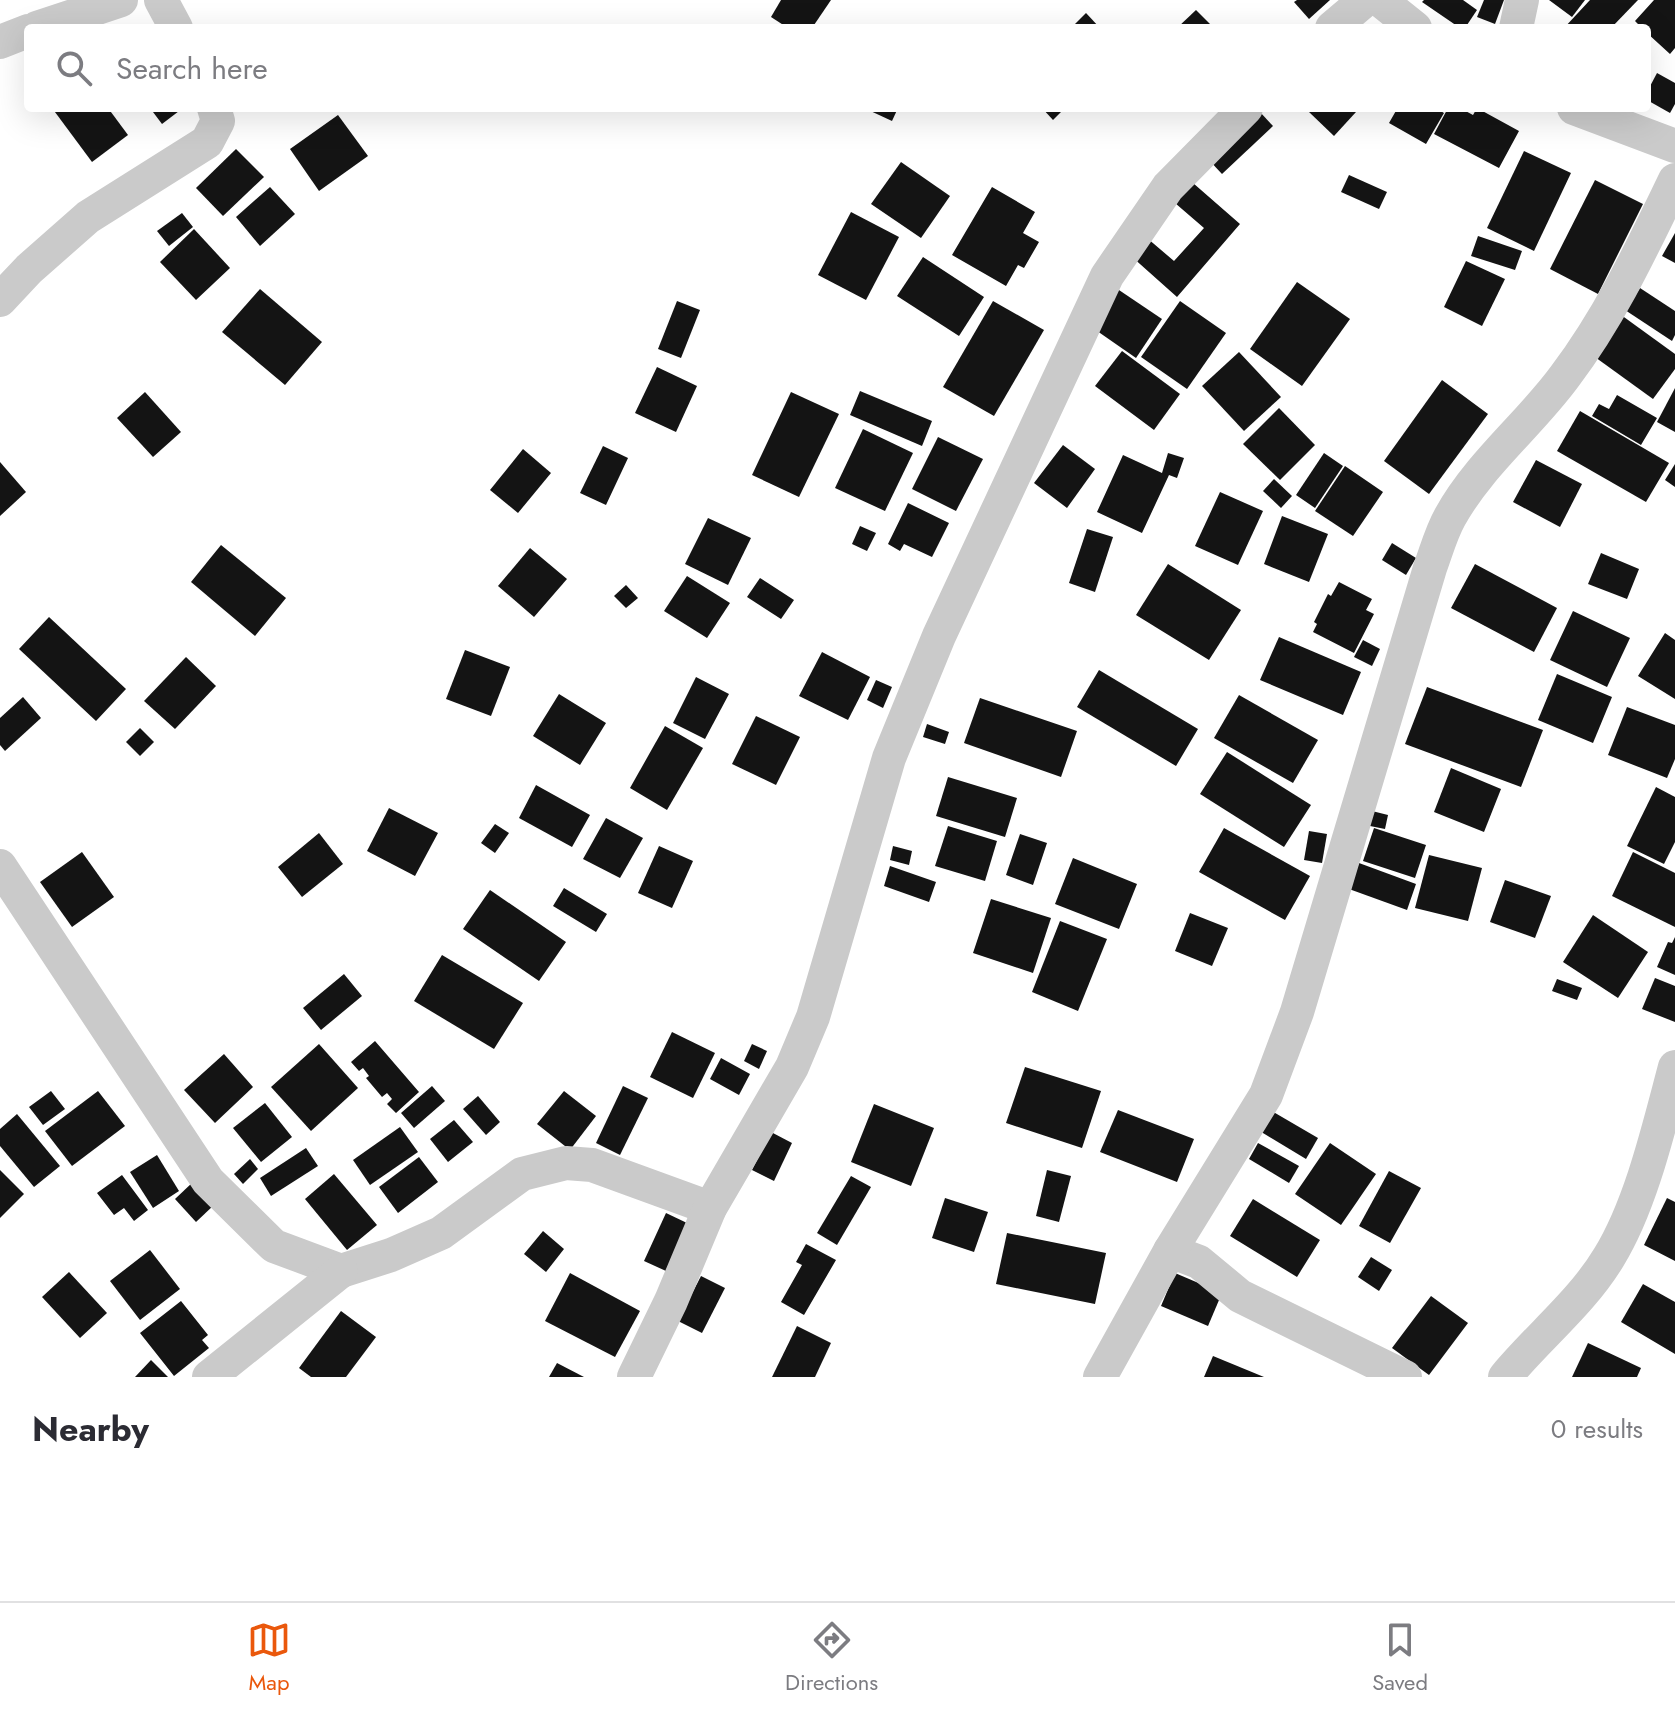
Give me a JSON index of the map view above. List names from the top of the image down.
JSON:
{
  "page": {
    "search": "Search here",
    "heading": ["Nearby", "0 results"],
    "nav": ["Map", "Directions", "Saved"]
  }
}
